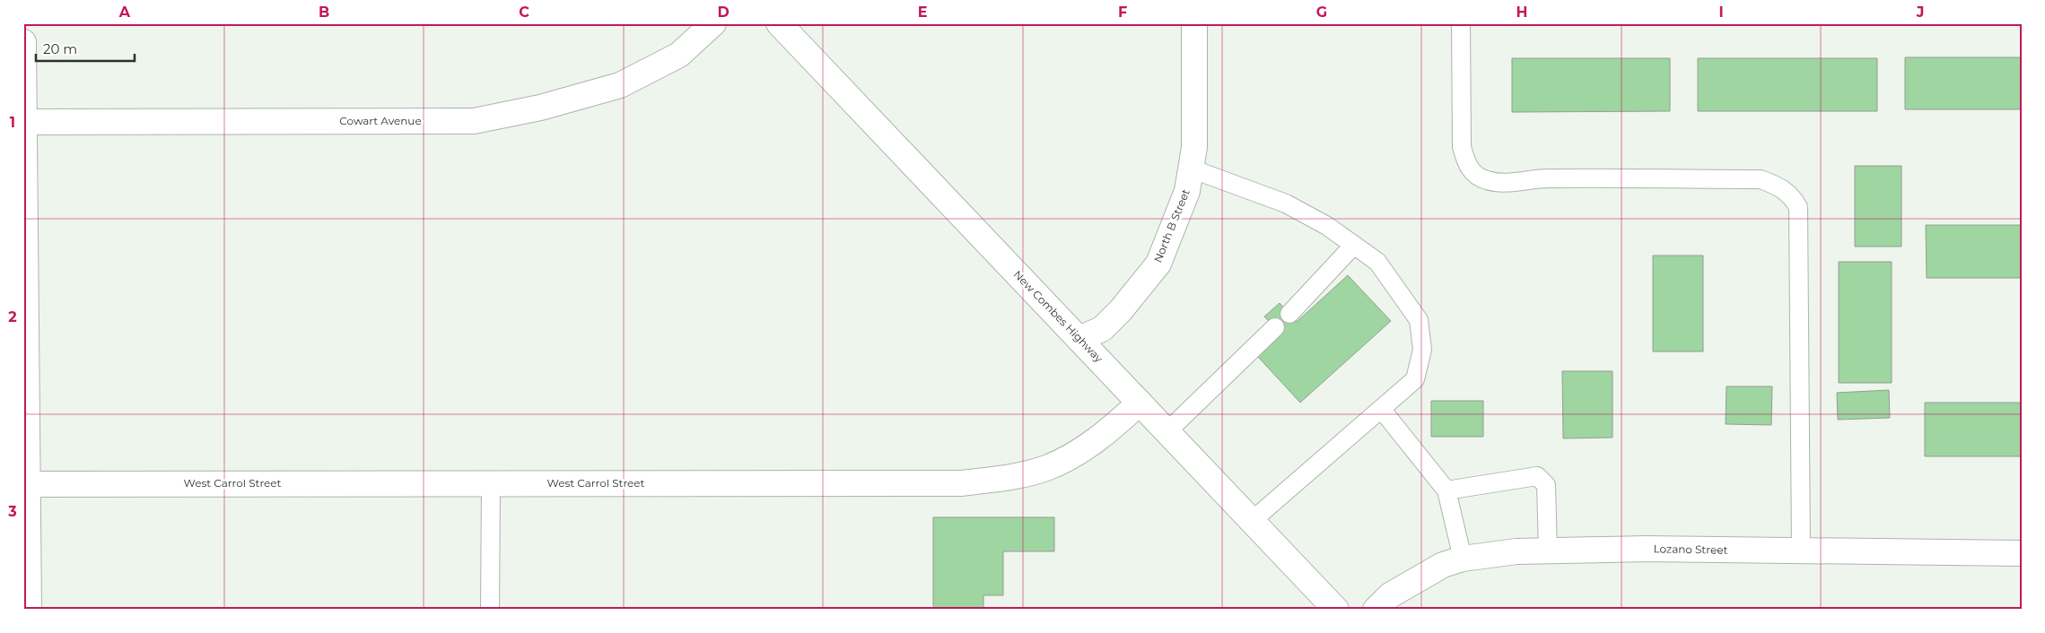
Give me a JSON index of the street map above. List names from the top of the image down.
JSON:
{
  "streets": {
    "street": [
      "Cowart Avenue",
      "North B Street",
      "New Combes Highway",
      "West Carrol Street",
      "Lozano Street"
    ]
  },
  "crossings": [
    ["North B Street", "New Combes Highway"],
    ["New Combes Highway", "West Carrol Street"]
  ],
  "scale_bar": "20 m",
  "grid": {
    "columns": [
      "A",
      "B",
      "C",
      "D",
      "E",
      "F",
      "G",
      "H",
      "I",
      "J"
    ],
    "rows": ["1", "2", "3"]
  }
}
